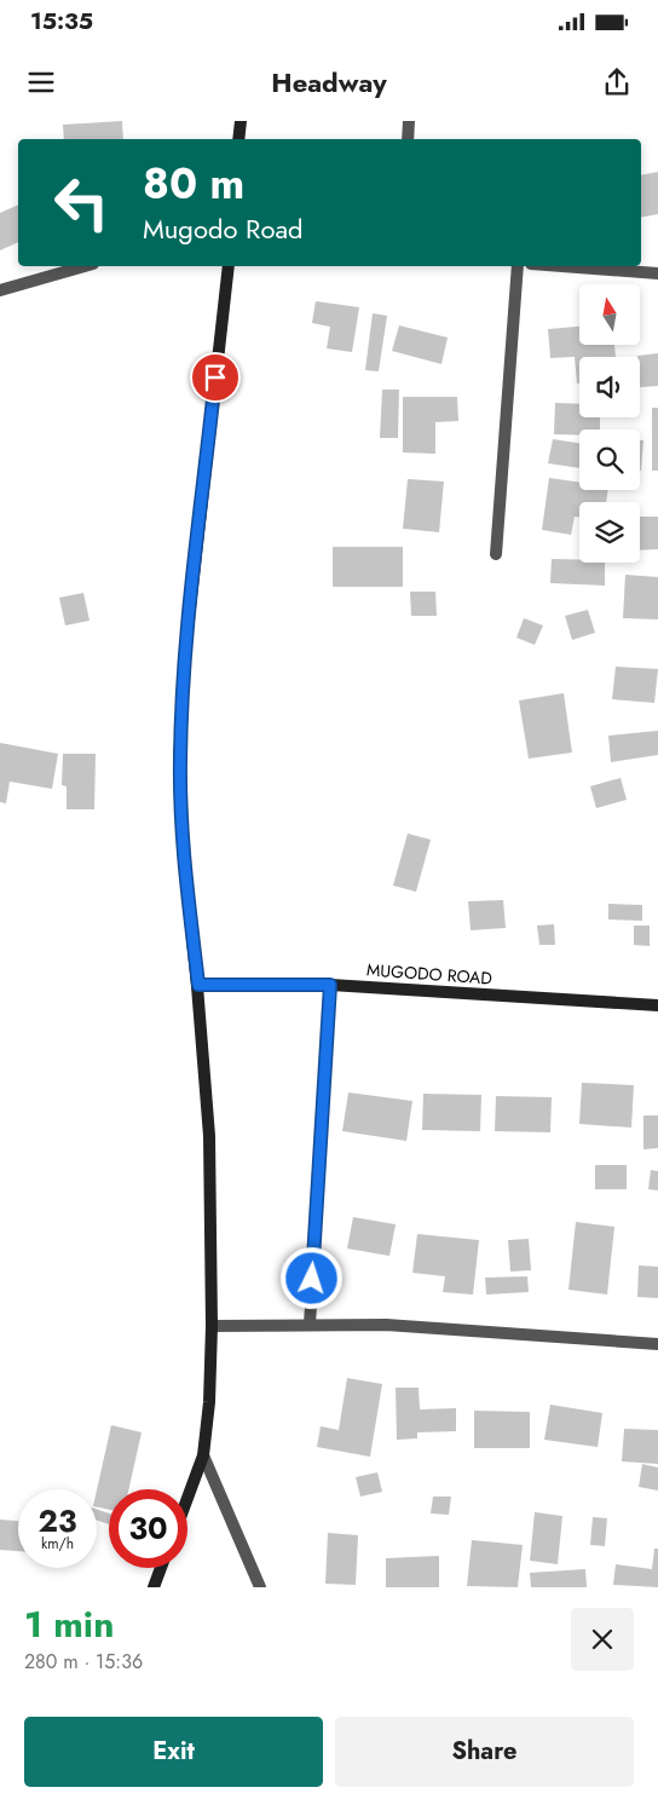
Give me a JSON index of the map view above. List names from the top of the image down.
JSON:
{
  "streets": {
    "street": ["MUGODO ROAD"]
  },
  "north": "top",
  "page": {
    "status": "15:35",
    "header": "Headway",
    "turn": ["80 m", "Mugodo Road"],
    "speed": "23 km/h",
    "limit": "30",
    "heading": ["1 min", "280 m · 15:36"],
    "buttons": ["Exit", "Share"]
  }
}
